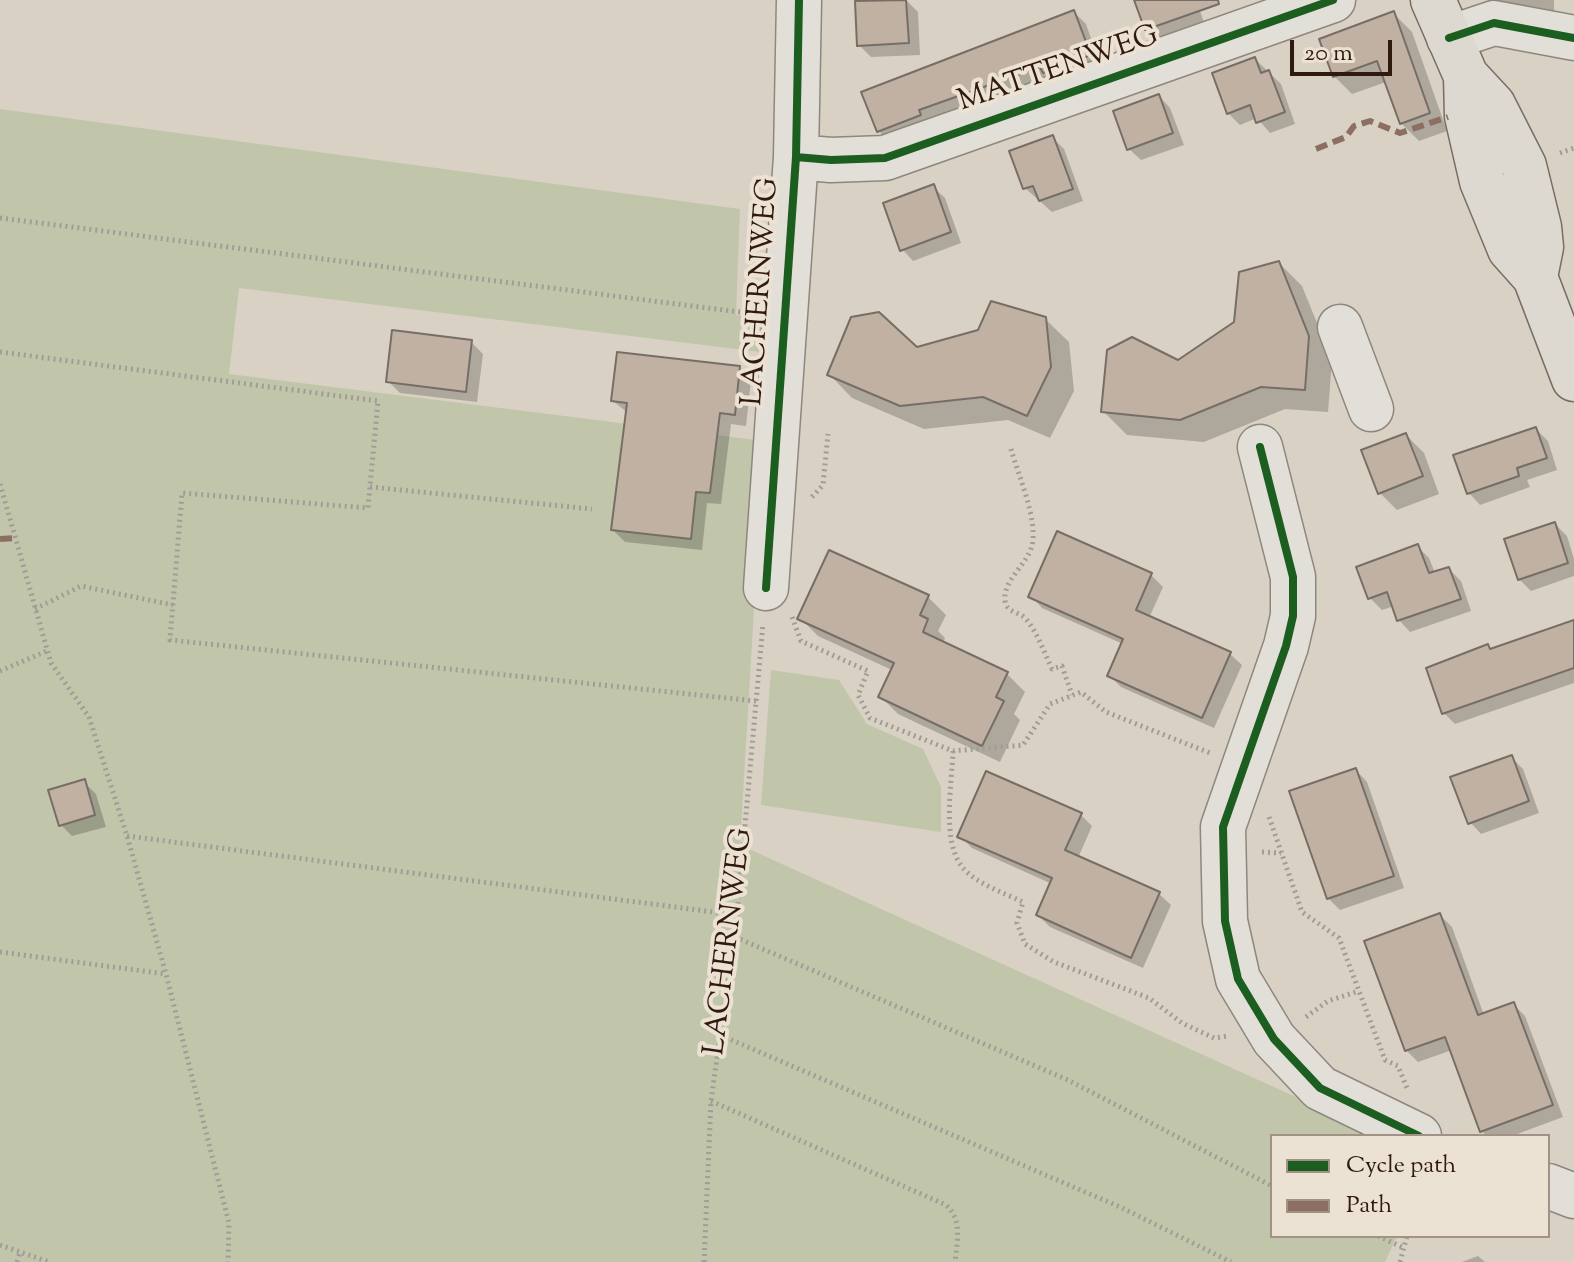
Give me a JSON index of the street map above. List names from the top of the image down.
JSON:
{
  "streets": {
    "street": ["MATTENWEG", "LACHERNWEG"]
  },
  "crossings": [
    ["MATTENWEG", "LACHERNWEG"]
  ],
  "legend": ["Cycle path", "Path"],
  "scale_bar": "20 m"
}
